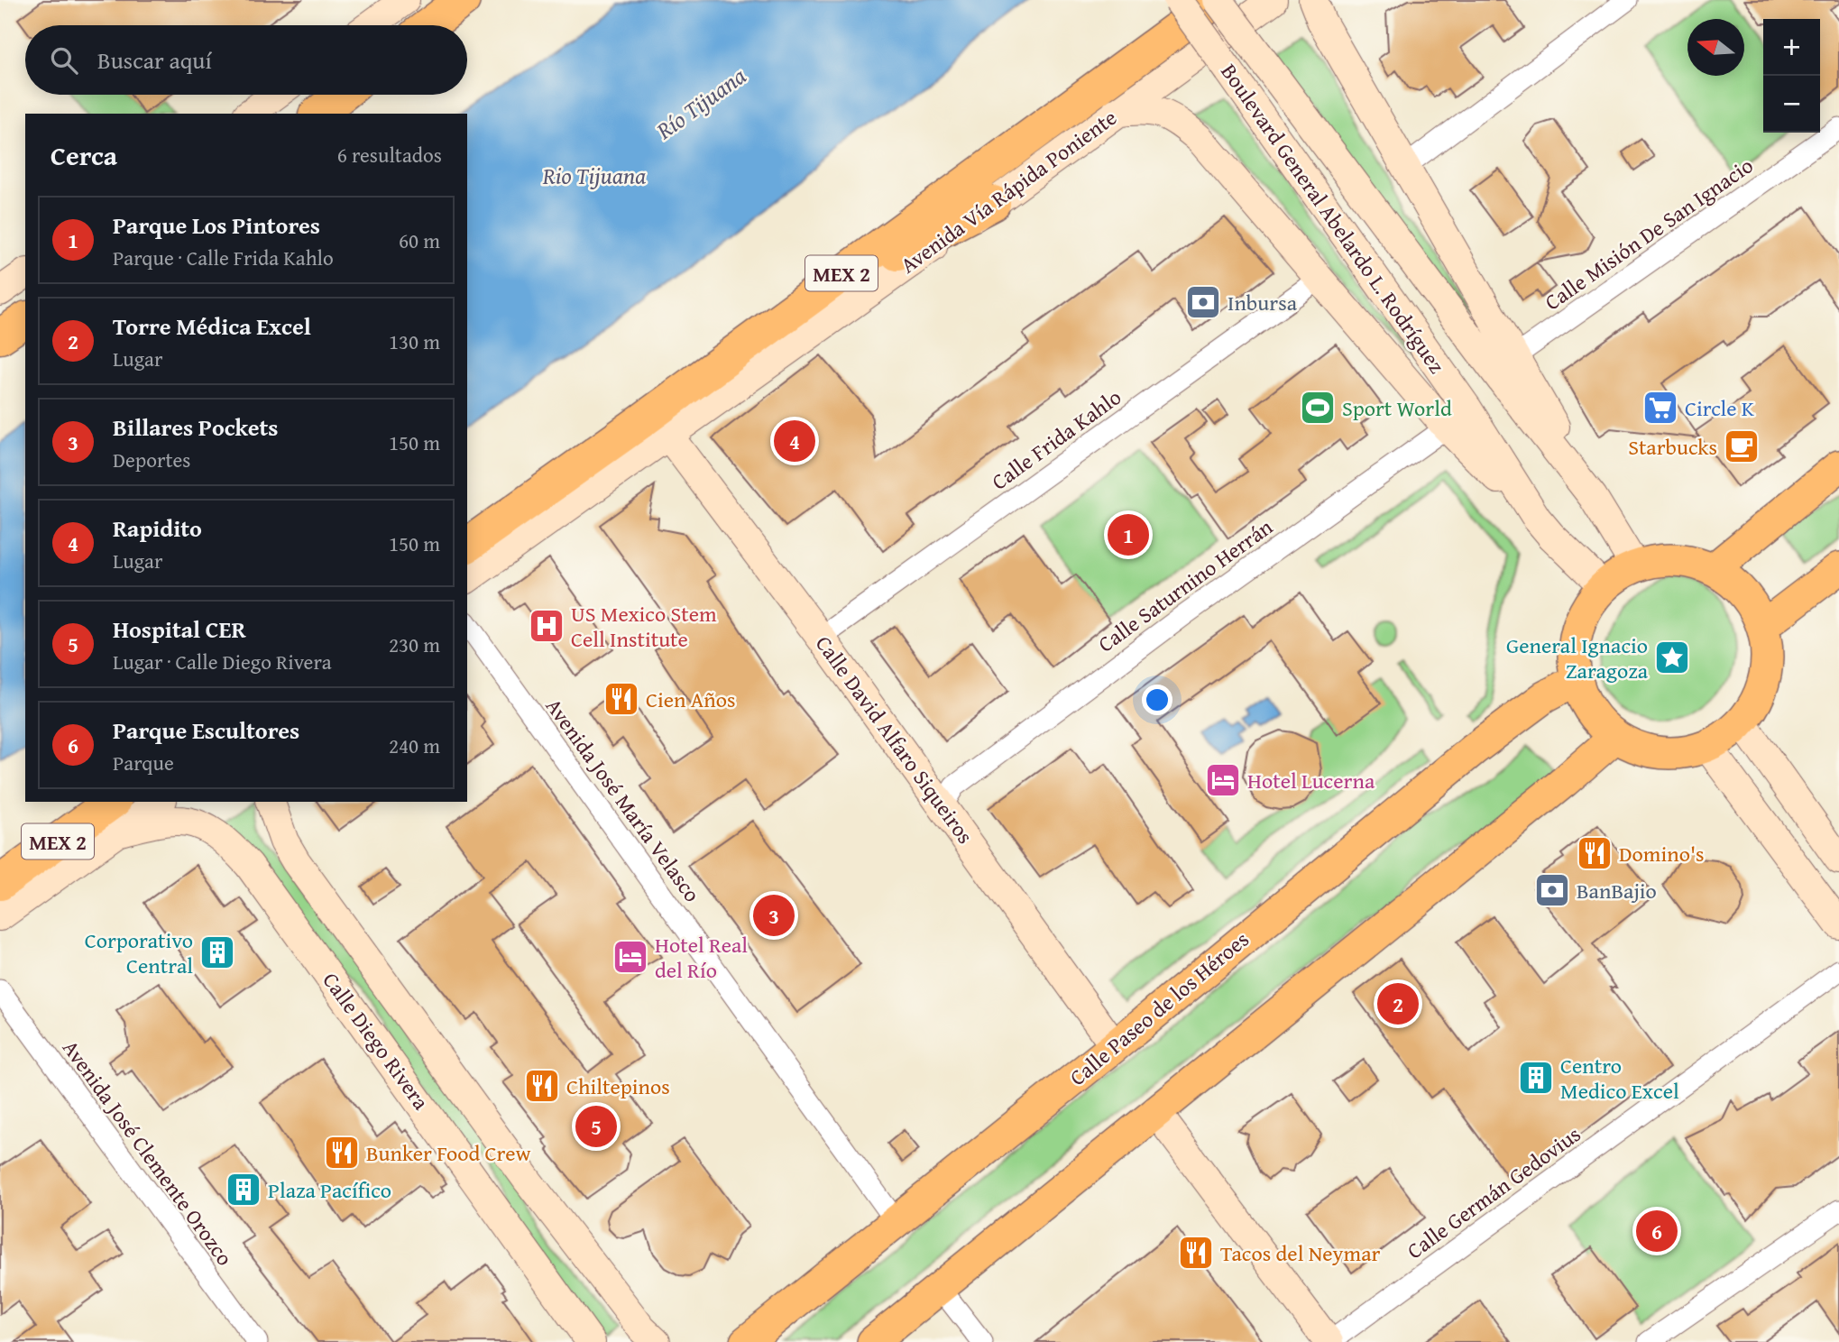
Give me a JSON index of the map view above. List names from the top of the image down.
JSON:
{
  "streets": {
    "highway": ["Avenida Vía Rápida Poniente", "MEX 2"],
    "main road": [
      "Boulevard General Abelardo L. Rodríguez",
      "Calle David Alfaro Siqueiros",
      "Calle Paseo de los Héroes",
      "Calle Diego Rivera"
    ],
    "street": [
      "Calle Misión De San Ignacio",
      "Calle Frida Kahlo",
      "Calle Saturnino Herrán",
      "Avenida José María Velasco",
      "Avenida José Clemente Orozco",
      "Calle Germán Gedovius"
    ]
  },
  "crossings": [
    ["Avenida Vía Rápida Poniente", "Boulevard General Abelardo L. Rodríguez"],
    ["Avenida Vía Rápida Poniente", "Calle David Alfaro Siqueiros"],
    ["Boulevard General Abelardo L. Rodríguez", "Calle Paseo de los Héroes"],
    ["MEX 2", "Calle Diego Rivera"],
    ["Calle Frida Kahlo", "Calle David Alfaro Siqueiros"],
    ["Calle Saturnino Herrán", "Calle David Alfaro Siqueiros"],
    ["Calle David Alfaro Siqueiros", "Calle Paseo de los Héroes"],
    ["Avenida José María Velasco", "Calle Paseo de los Héroes"]
  ],
  "water": ["Río Tijuana", "Rio Tijuana"],
  "places": {
    "bank": ["Inbursa", "BanBajio"],
    "sports": ["Sport World"],
    "supermarket": ["Circle K"],
    "cafe": ["Starbucks"],
    "hospital": ["US Mexico Stem Cell Institute"],
    "place": ["General Ignacio Zaragoza"],
    "restaurant": [
      "Cien Años",
      "Domino's",
      "Chiltepinos",
      "Bunker Food Crew",
      "Tacos del Neymar"
    ],
    "hotel": ["Hotel Lucerna", "Hotel Real del Río"],
    "building": ["Corporativo Central", "Centro Medico Excel", "Plaza Pacífico"]
  },
  "north": "left",
  "page": {
    "map_buttons": ["+", "−"],
    "search": "Buscar aquí",
    "heading": ["Cerca", "6 resultados"],
    "list": [
      {
        "mark": "1",
        "name": "Parque Los Pintores",
        "note": "Parque · Calle Frida Kahlo",
        "value": "60 m"
      },
      {
        "mark": "2",
        "name": "Torre Médica Excel",
        "note": "Lugar",
        "value": "130 m"
      },
      {
        "mark": "3",
        "name": "Billares Pockets",
        "note": "Deportes",
        "value": "150 m"
      },
      {
        "mark": "4",
        "name": "Rapidito",
        "note": "Lugar",
        "value": "150 m"
      },
      {
        "mark": "5",
        "name": "Hospital CER",
        "note": "Lugar · Calle Diego Rivera",
        "value": "230 m"
      },
      {
        "mark": "6",
        "name": "Parque Escultores",
        "note": "Parque",
        "value": "240 m"
      }
    ],
    "pins": [
      "4",
      "1",
      "3",
      "2",
      "5",
      "6"
    ]
  }
}
